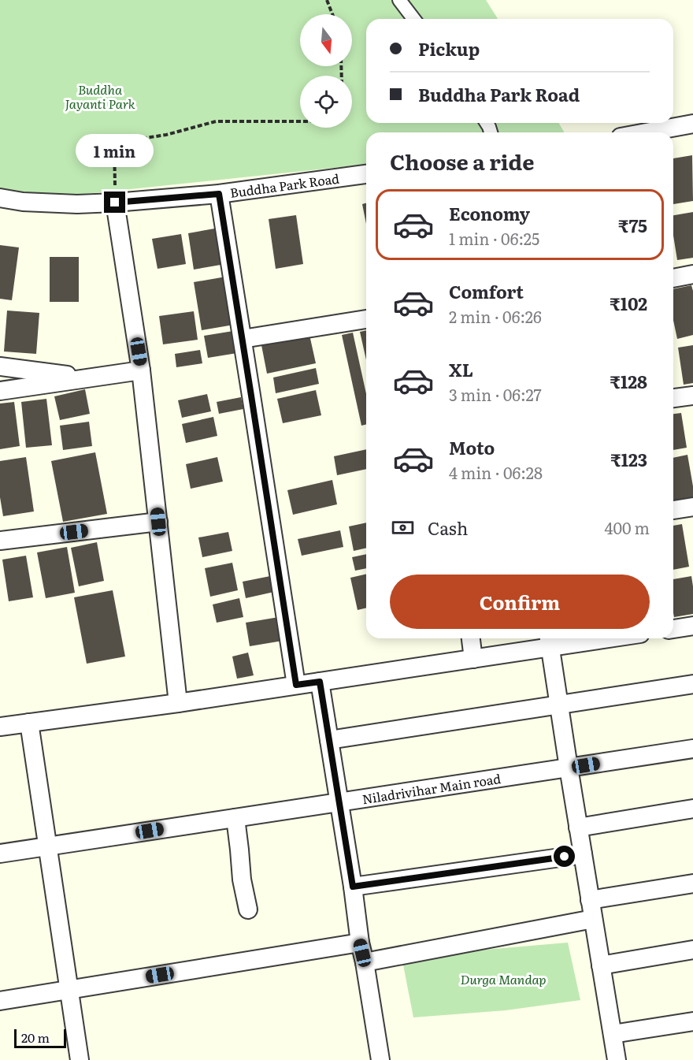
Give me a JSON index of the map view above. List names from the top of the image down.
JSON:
{
  "streets": {
    "street": ["Buddha Park Road", "Niladrivihar Main road"]
  },
  "parks": ["Buddha Jayanti Park", "Durga Mandap"],
  "scale_bar": "20 m",
  "north": "bottom",
  "page": {
    "banner": ["Pickup", "Buddha Park Road"],
    "heading": "Choose a ride",
    "bubble": "1 min",
    "list": [
      {
        "name": "Economy",
        "note": "1 min · 06:25",
        "value": "₹75"
      },
      {
        "name": "Comfort",
        "note": "2 min · 06:26",
        "value": "₹102"
      },
      {
        "name": "XL",
        "note": "3 min · 06:27",
        "value": "₹128"
      },
      {
        "name": "Moto",
        "note": "4 min · 06:28",
        "value": "₹123"
      }
    ],
    "pay": ["Cash", "400 m"],
    "buttons": "Confirm",
    "scale": "20 m"
  }
}
